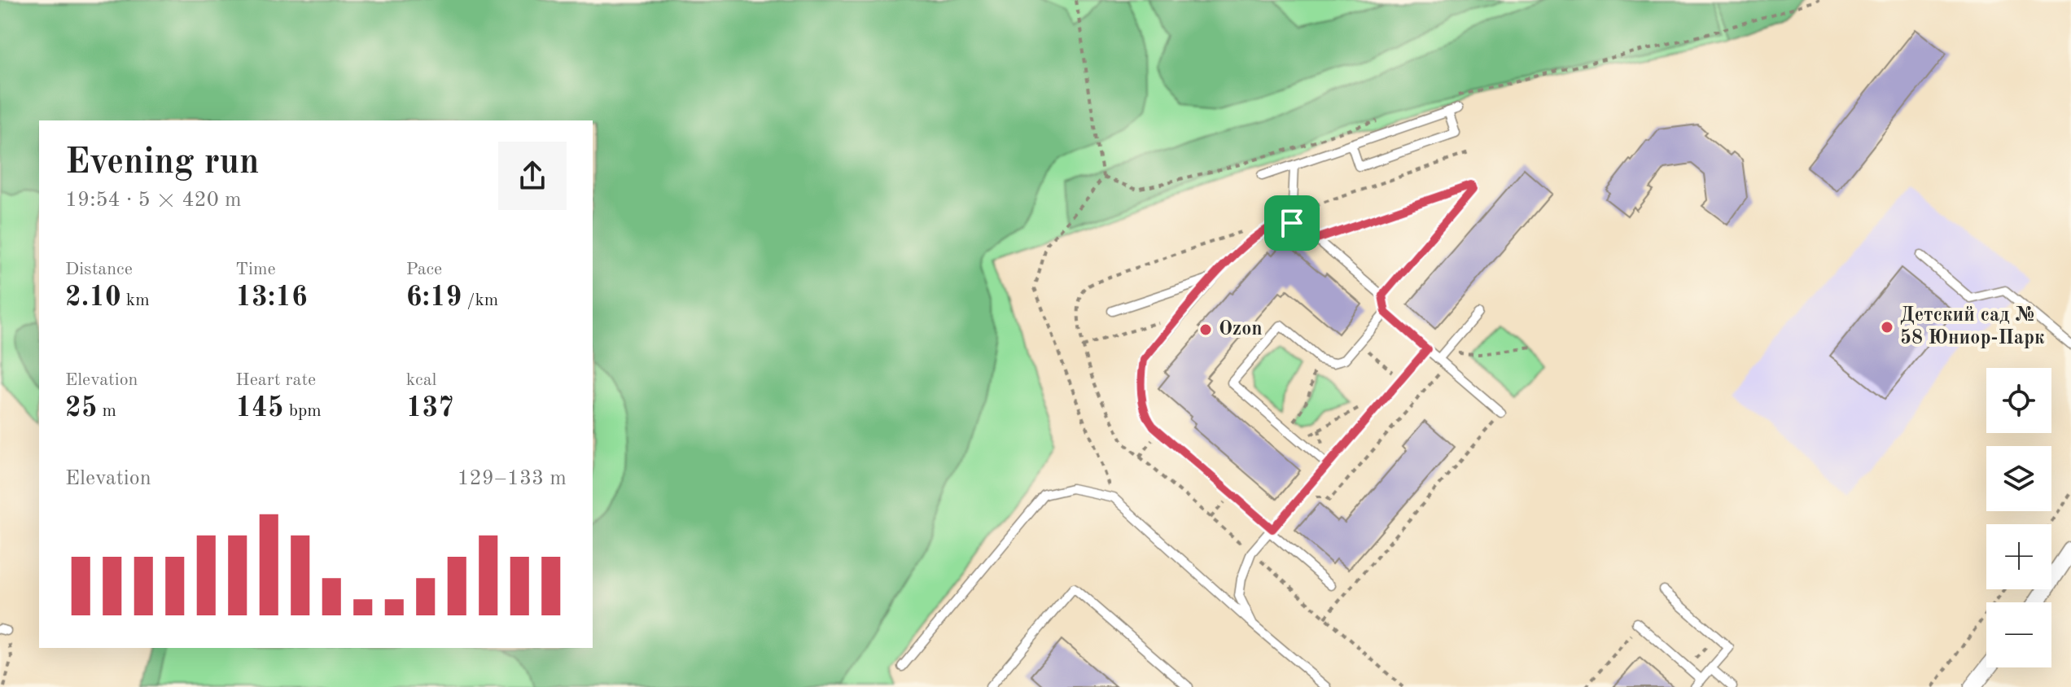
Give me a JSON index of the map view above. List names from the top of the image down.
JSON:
{
  "places": ["Детский сад № 58 Юниор-Парк", "Ozon"],
  "page": {
    "heading": ["Evening run", "19:54 · 5 × 420 m"],
    "stats": [
      ["Distance", "2.10 km"],
      ["Time", "13:16"],
      ["Pace", "6:19 /km"],
      ["Elevation", "25 m"],
      ["Heart rate", "145 bpm"],
      ["kcal", "137"]
    ],
    "map_buttons": ["+", "−"],
    "chart": ["Elevation", "129–133 m"]
  }
}
